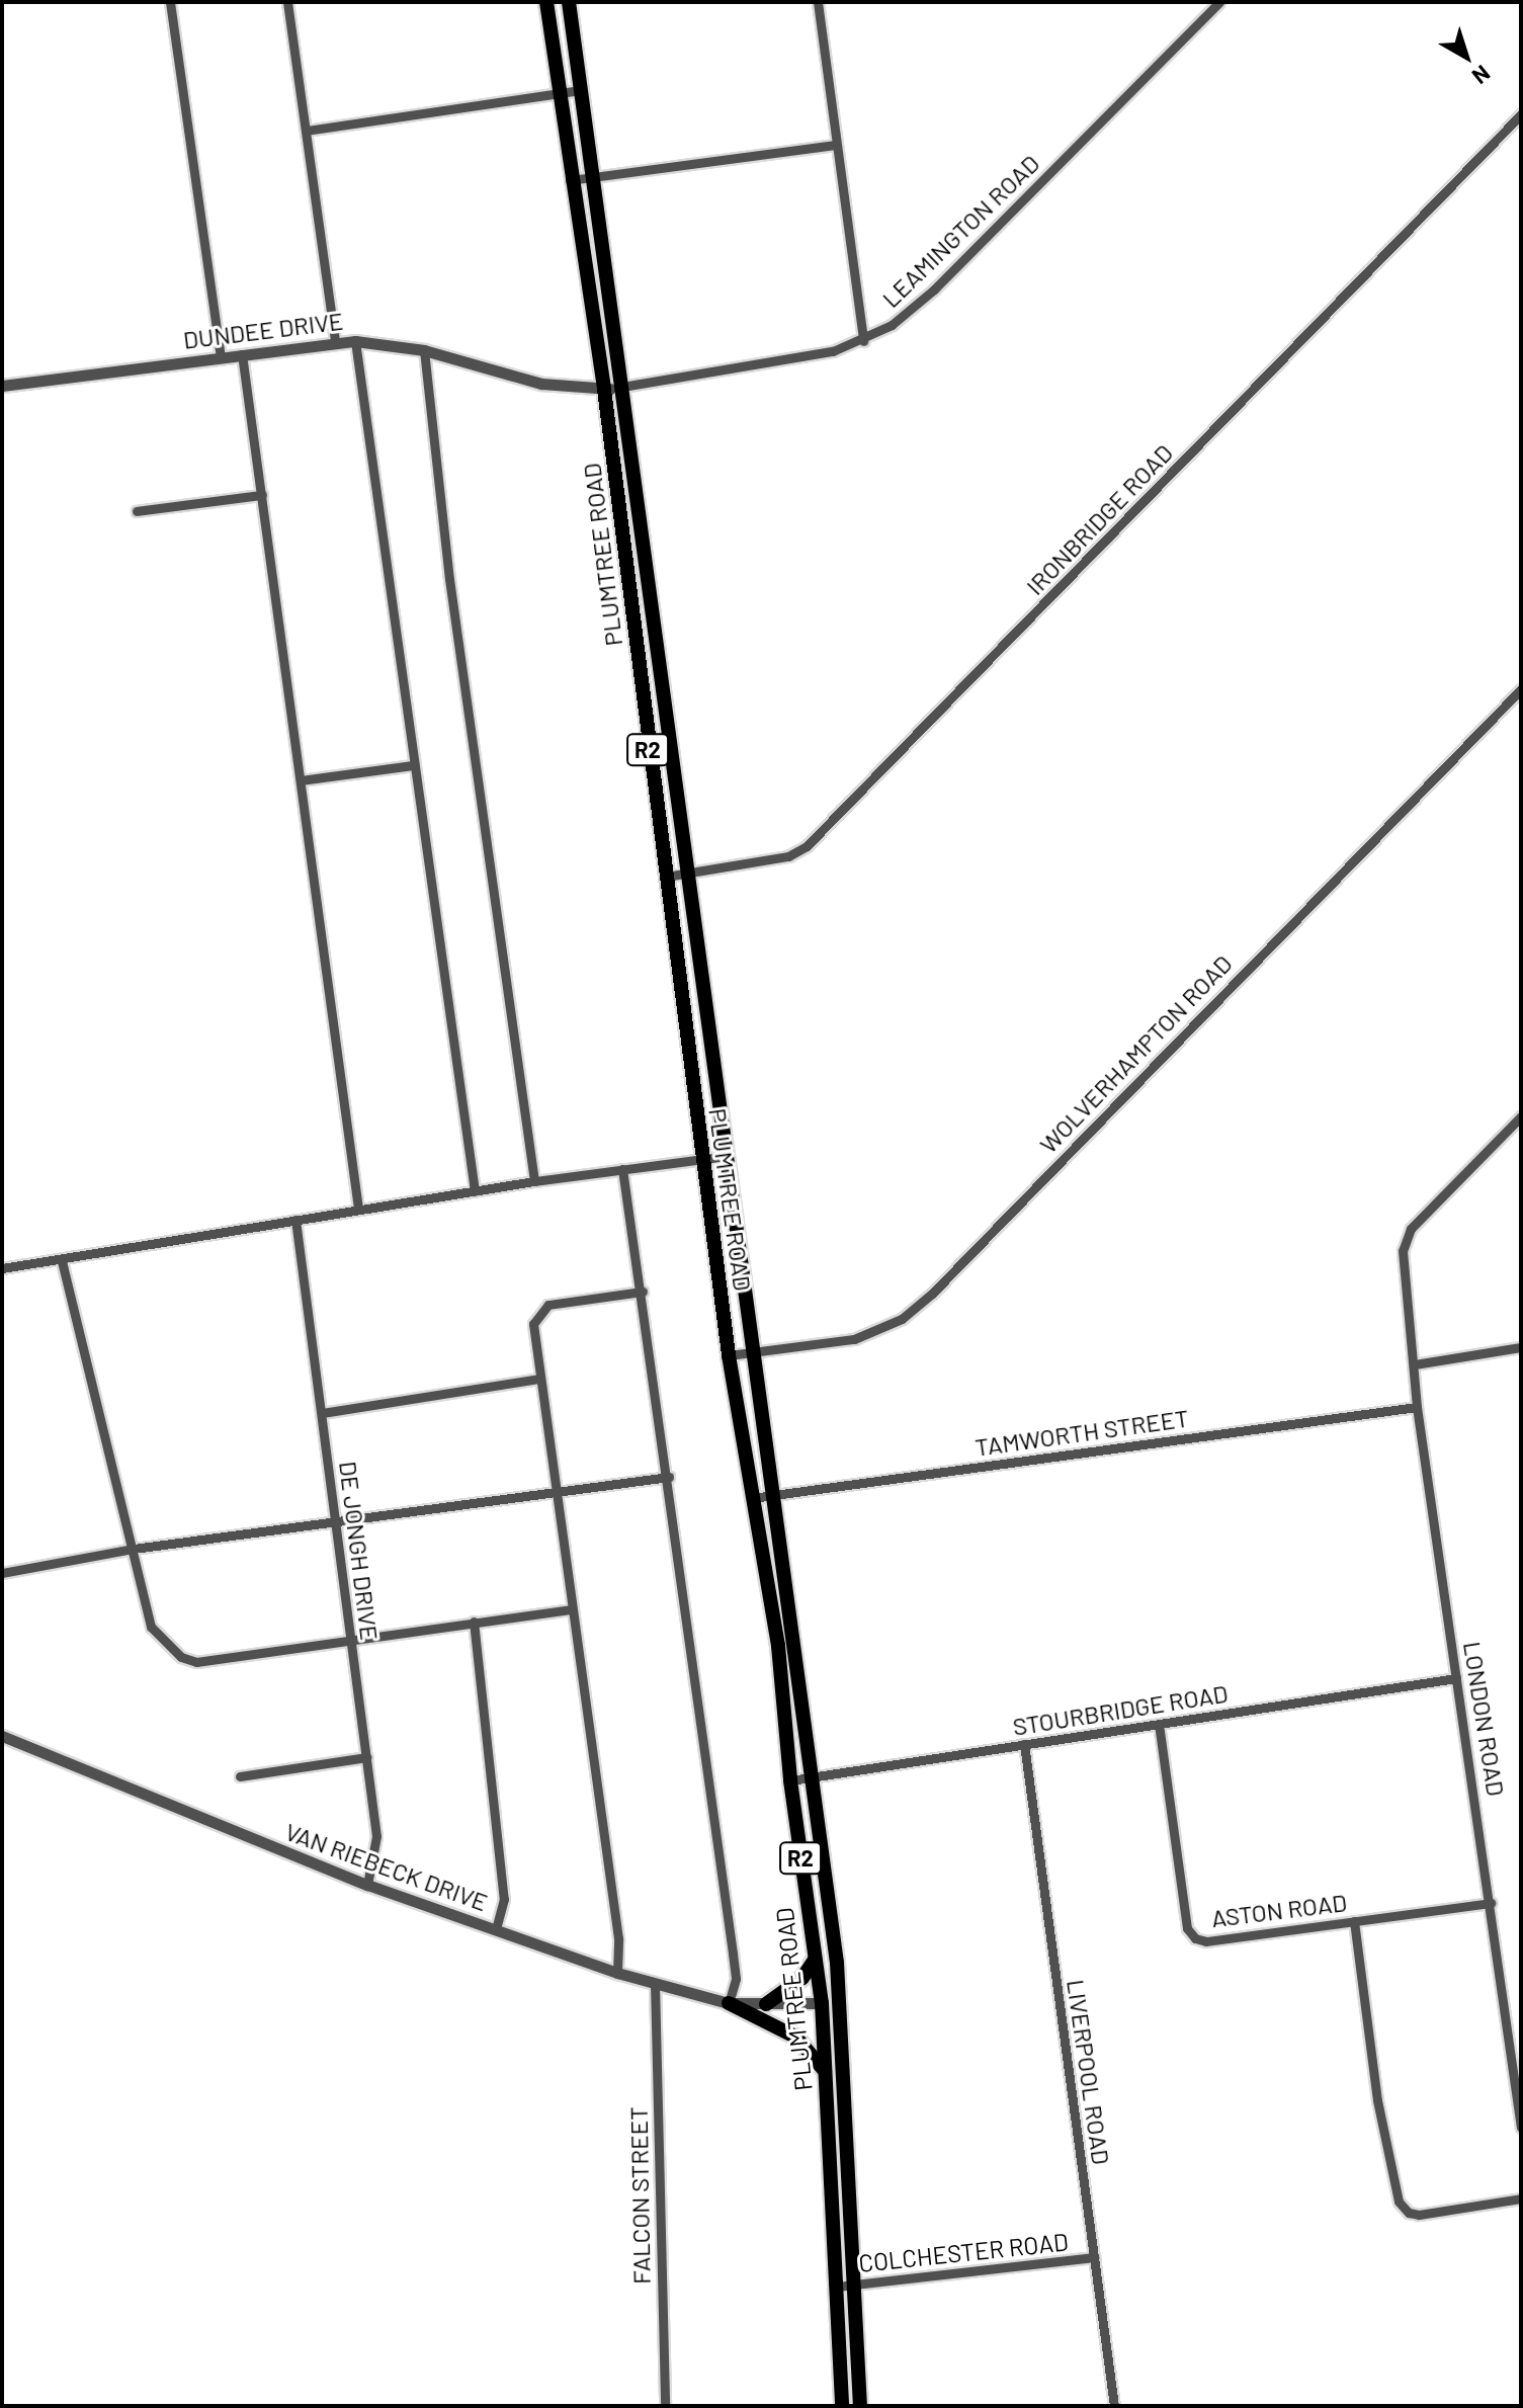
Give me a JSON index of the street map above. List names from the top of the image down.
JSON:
{
  "streets": {
    "highway": ["PLUMTREE ROAD", "R2"],
    "street": [
      "LEAMINGTON ROAD",
      "DUNDEE DRIVE",
      "IRONBRIDGE ROAD",
      "WOLVERHAMPTON ROAD",
      "TAMWORTH STREET",
      "DE JONGH DRIVE",
      "STOURBRIDGE ROAD",
      "LONDON ROAD",
      "VAN RIEBECK DRIVE",
      "ASTON ROAD",
      "LIVERPOOL ROAD",
      "FALCON STREET",
      "COLCHESTER ROAD"
    ]
  },
  "crossings": [
    ["LEAMINGTON ROAD", "DUNDEE DRIVE"],
    ["LEAMINGTON ROAD", "PLUMTREE ROAD"],
    ["DUNDEE DRIVE", "PLUMTREE ROAD"],
    ["IRONBRIDGE ROAD", "PLUMTREE ROAD"],
    ["PLUMTREE ROAD", "WOLVERHAMPTON ROAD"],
    ["PLUMTREE ROAD", "TAMWORTH STREET"],
    ["PLUMTREE ROAD", "STOURBRIDGE ROAD"],
    ["PLUMTREE ROAD", "VAN RIEBECK DRIVE"],
    ["PLUMTREE ROAD", "COLCHESTER ROAD"],
    ["TAMWORTH STREET", "LONDON ROAD"],
    ["DE JONGH DRIVE", "VAN RIEBECK DRIVE"],
    ["STOURBRIDGE ROAD", "LONDON ROAD"],
    ["STOURBRIDGE ROAD", "ASTON ROAD"],
    ["STOURBRIDGE ROAD", "LIVERPOOL ROAD"],
    ["LONDON ROAD", "ASTON ROAD"],
    ["VAN RIEBECK DRIVE", "FALCON STREET"],
    ["LIVERPOOL ROAD", "COLCHESTER ROAD"]
  ],
  "north": "bottom right"
}
